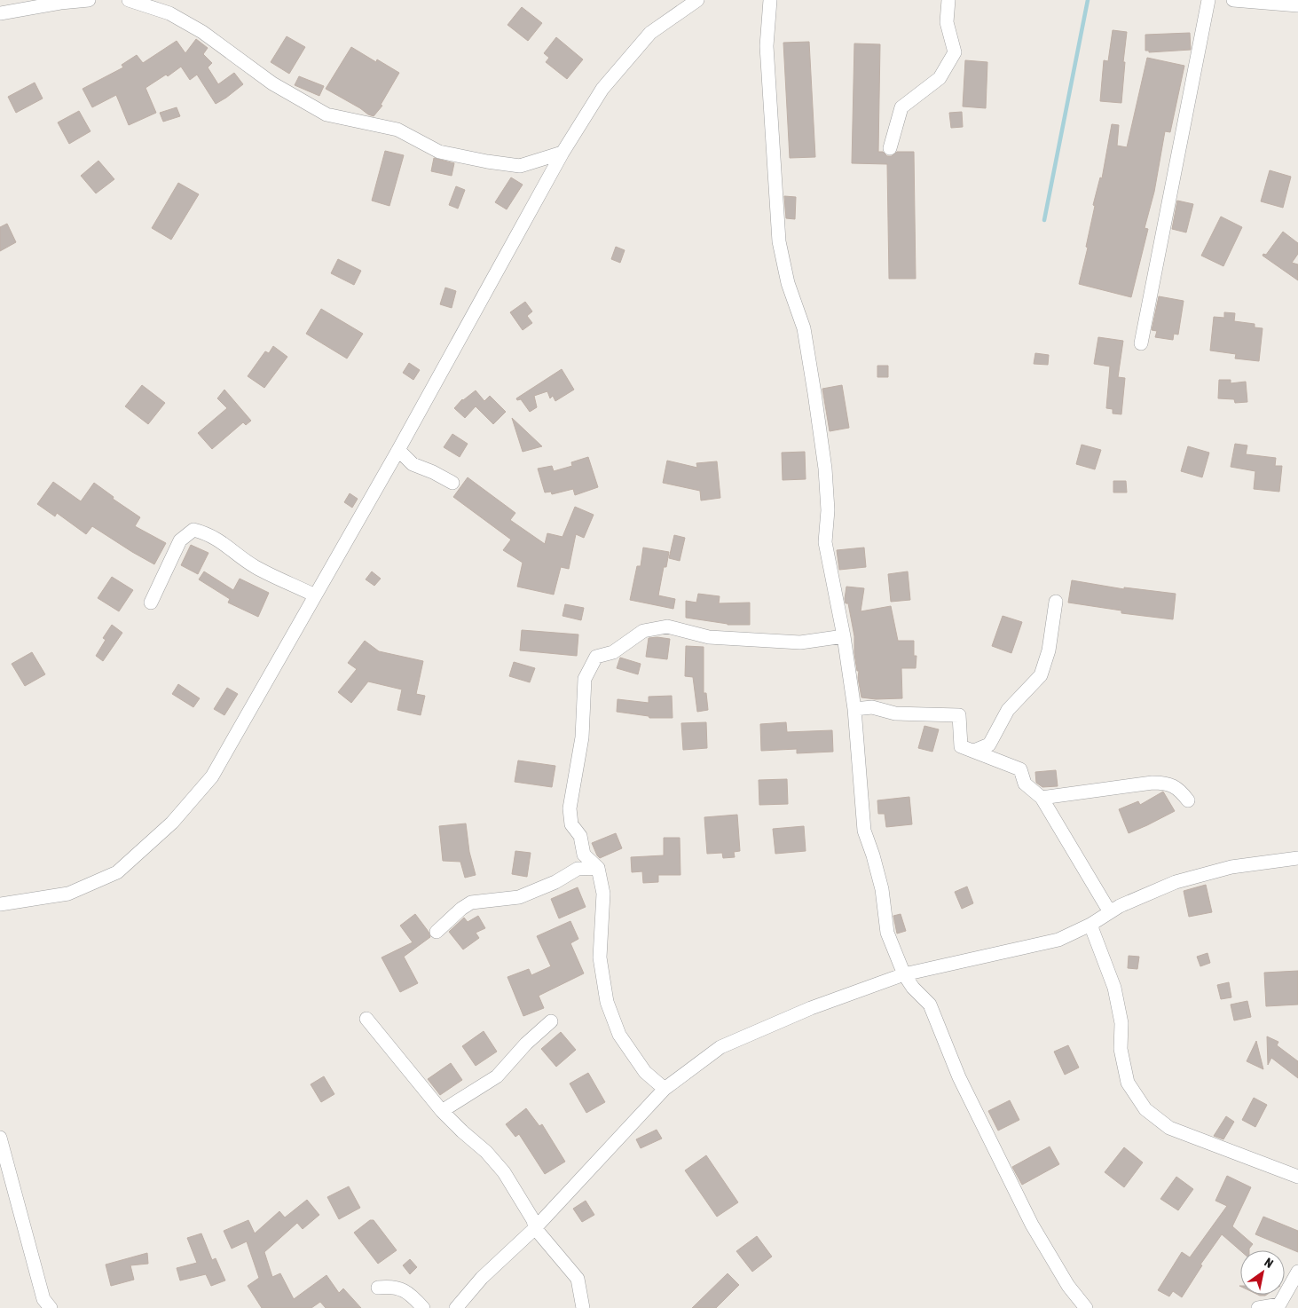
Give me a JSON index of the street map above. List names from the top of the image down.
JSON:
{
  "north": "top right"
}
